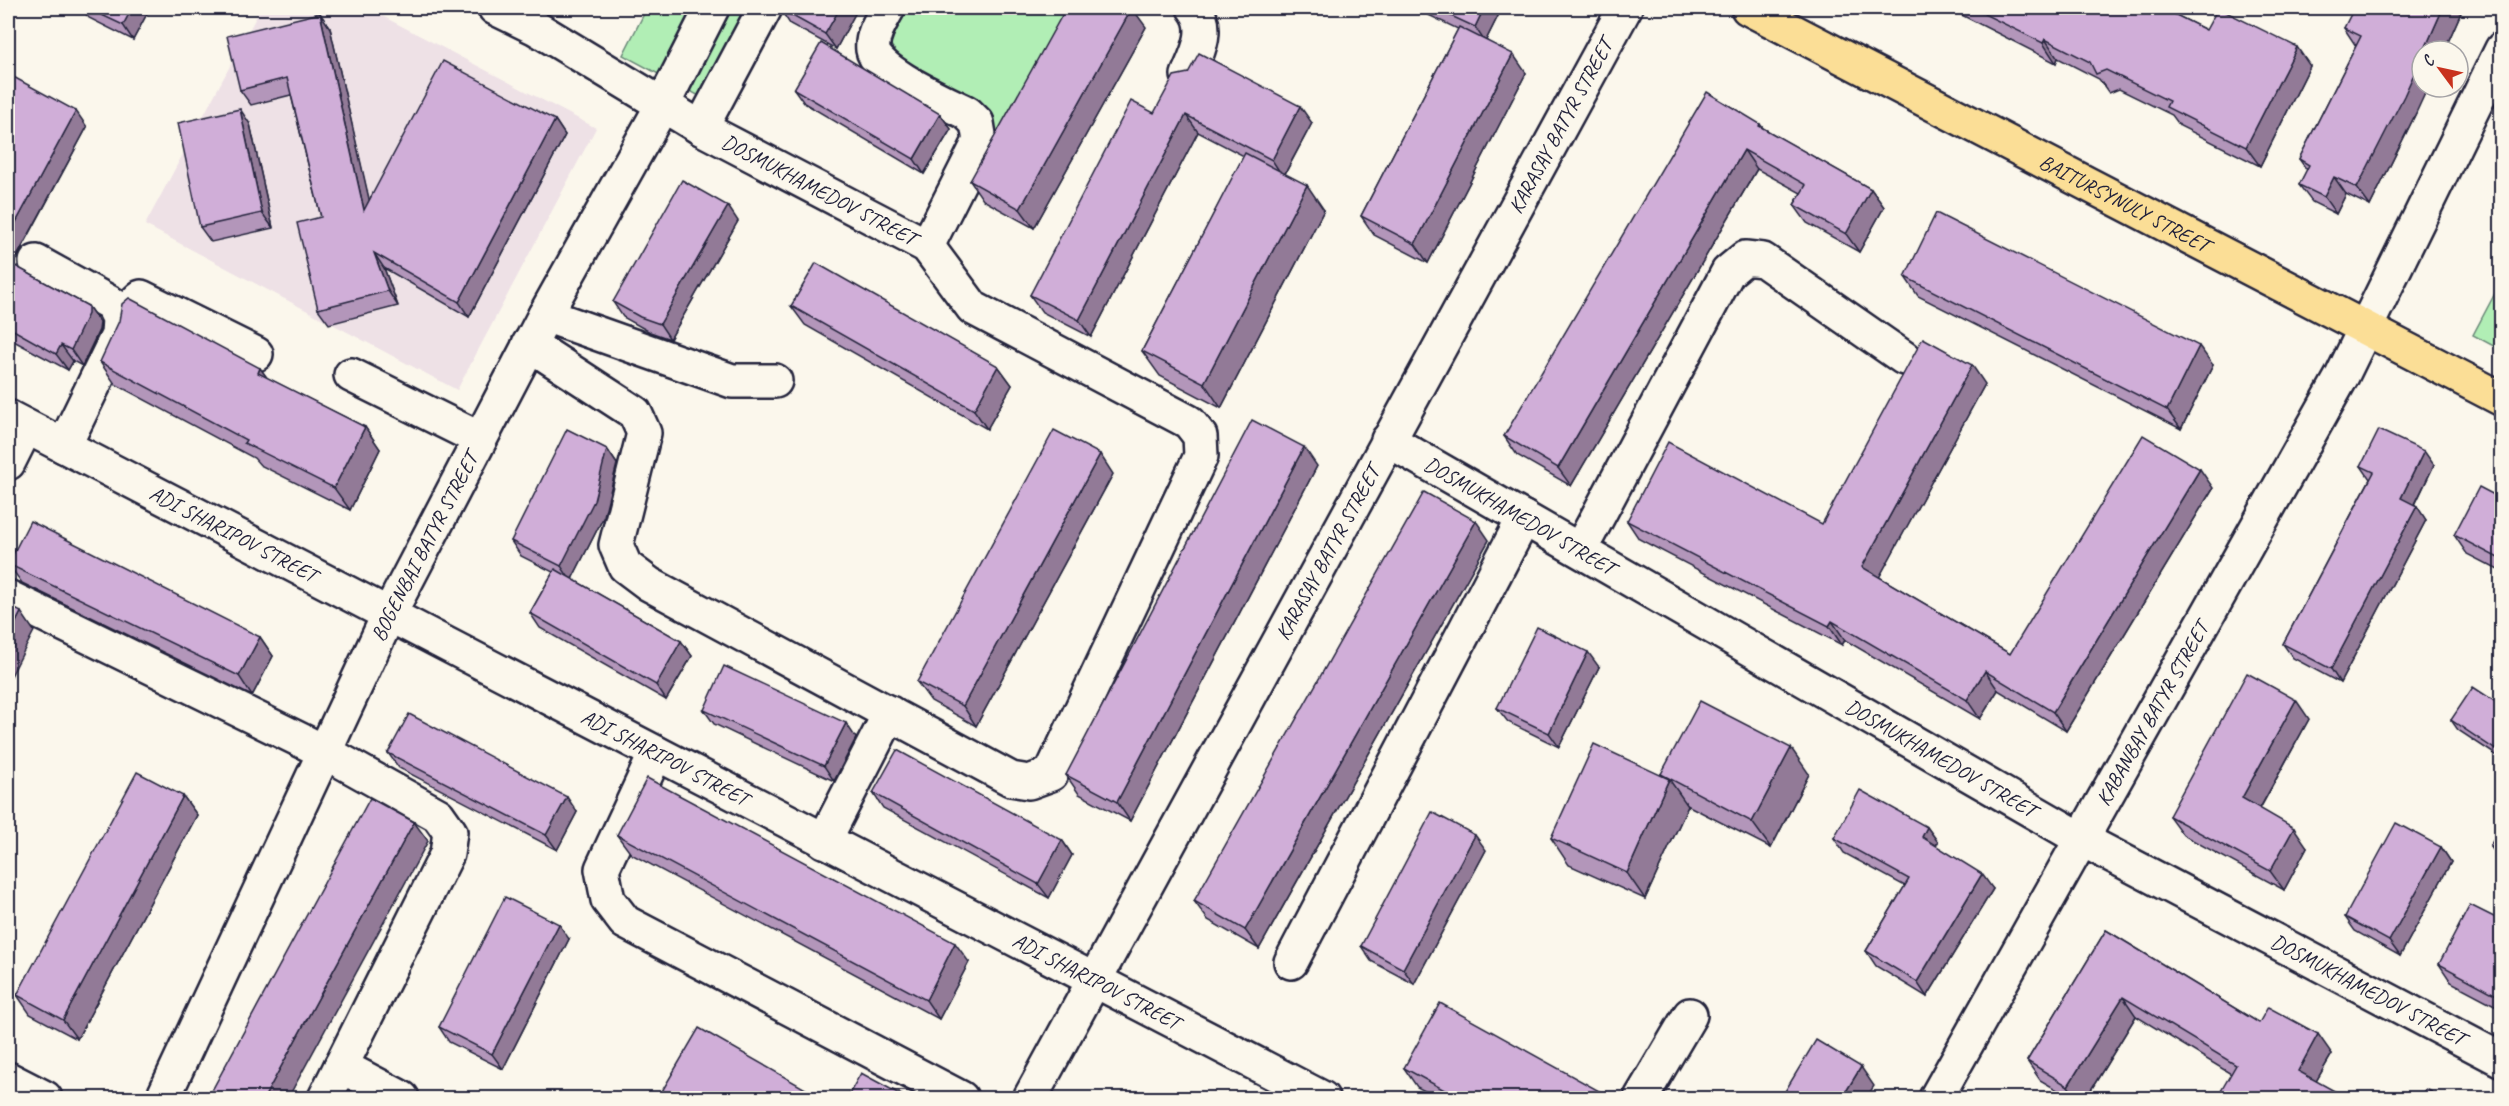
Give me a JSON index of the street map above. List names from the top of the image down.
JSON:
{
  "streets": {
    "main road": ["BAITURSYNULY STREET"],
    "street": [
      "KARASAY BATYR STREET",
      "DOSMUKHAMEDOV STREET",
      "ADI SHARIPOV STREET",
      "BOGENBAI BATYR STREET",
      "KABANBAY BATYR STREET"
    ]
  },
  "crossings": [
    ["KARASAY BATYR STREET", "DOSMUKHAMEDOV STREET"],
    ["KARASAY BATYR STREET", "ADI SHARIPOV STREET"],
    ["DOSMUKHAMEDOV STREET", "BOGENBAI BATYR STREET"],
    ["DOSMUKHAMEDOV STREET", "KABANBAY BATYR STREET"],
    ["BAITURSYNULY STREET", "KABANBAY BATYR STREET"],
    ["ADI SHARIPOV STREET", "BOGENBAI BATYR STREET"]
  ],
  "north": "top left"
}
